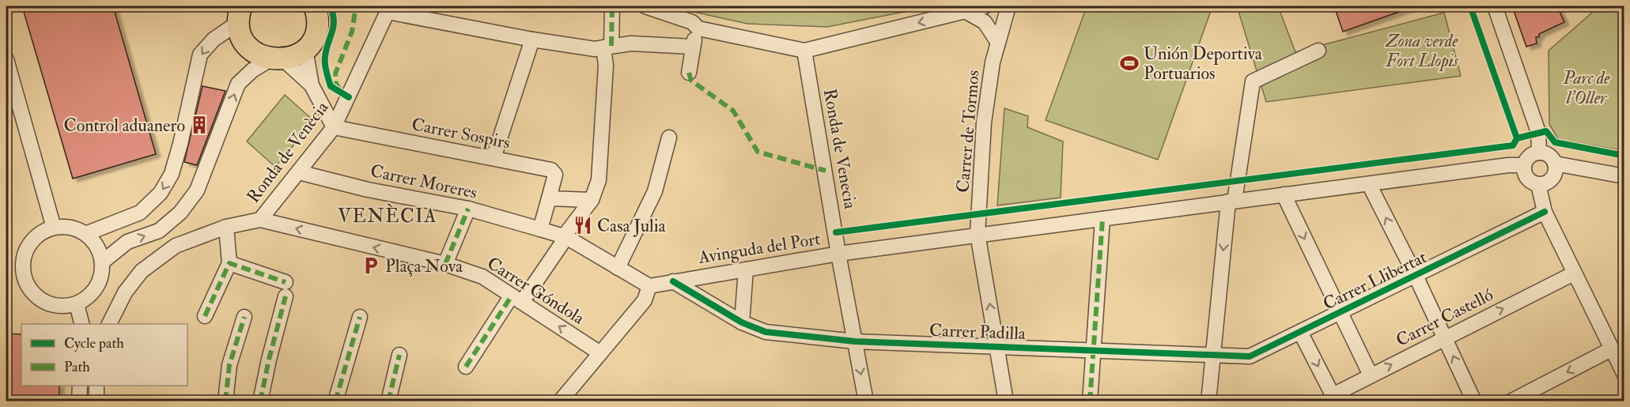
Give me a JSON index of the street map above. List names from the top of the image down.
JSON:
{
  "streets": {
    "street": [
      "Carrer de Tormos",
      "Carrer Sospirs",
      "Ronda de Venecia",
      "Ronda de Venècia",
      "Carrer Moreres",
      "Avinguda del Port",
      "Carrer Llibertat",
      "Carrer Góndola",
      "Carrer Castelló",
      "Carrer Padilla"
    ]
  },
  "crossings": [
    ["Carrer de Tormos", "Avinguda del Port"],
    ["Carrer de Tormos", "Carrer Padilla"],
    ["Carrer Sospirs", "Ronda de Venècia"],
    ["Ronda de Venecia", "Avinguda del Port"],
    ["Ronda de Venecia", "Carrer Padilla"],
    ["Ronda de Venècia", "Carrer Moreres"],
    ["Ronda de Venècia", "Carrer Góndola"],
    ["Carrer Moreres", "Avinguda del Port"],
    ["Avinguda del Port", "Carrer Padilla"],
    ["Carrer Llibertat", "Carrer Castelló"],
    ["Carrer Llibertat", "Carrer Padilla"]
  ],
  "one_way": ["Carrer Góndola"],
  "districts": ["VENÈCIA"],
  "parks": ["Zona verde Fort Llopis", "Parc de l'Oller"],
  "places": {
    "sports": ["Unión Deportiva Portuarios"],
    "building": ["Control aduanero"],
    "restaurant": ["Casa Julia"],
    "parking": ["Plaça Nova"]
  },
  "legend": ["Cycle path", "Path"]
}
